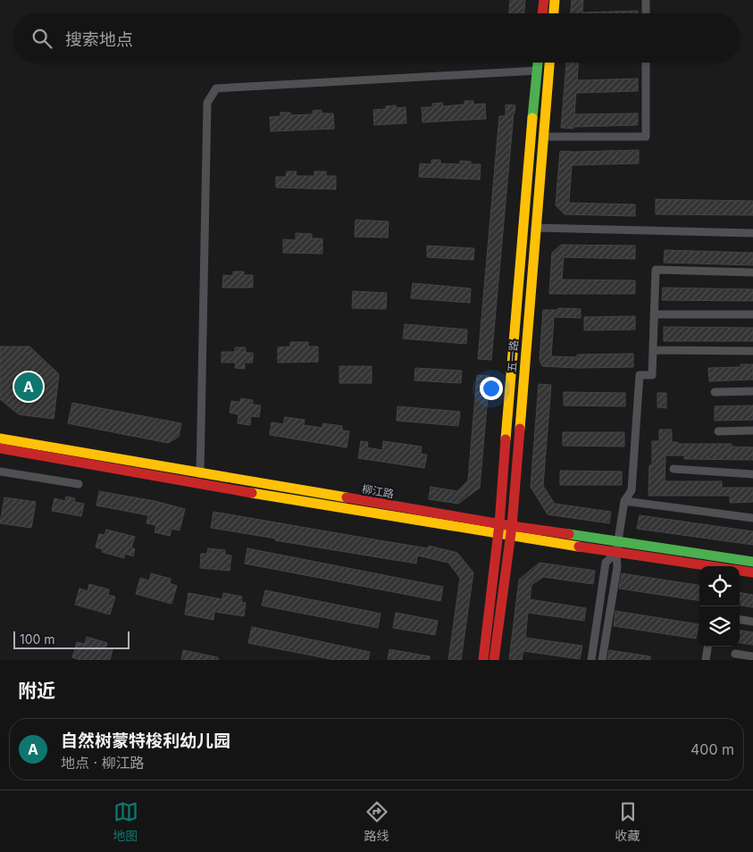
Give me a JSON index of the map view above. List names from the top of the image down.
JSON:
{
  "streets": {
    "street": ["五一路", "柳江路"]
  },
  "crossings": [
    ["五一路", "柳江路"]
  ],
  "scale_bar": "100 m",
  "page": {
    "search": "搜索地点",
    "pins": "A",
    "scale": "100 m",
    "heading": "附近",
    "list": [
      {
        "mark": "A",
        "name": "自然树蒙特梭利幼儿园",
        "note": "地点 · 柳江路",
        "value": "400 m"
      }
    ],
    "nav": ["地图", "路线", "收藏"]
  }
}
